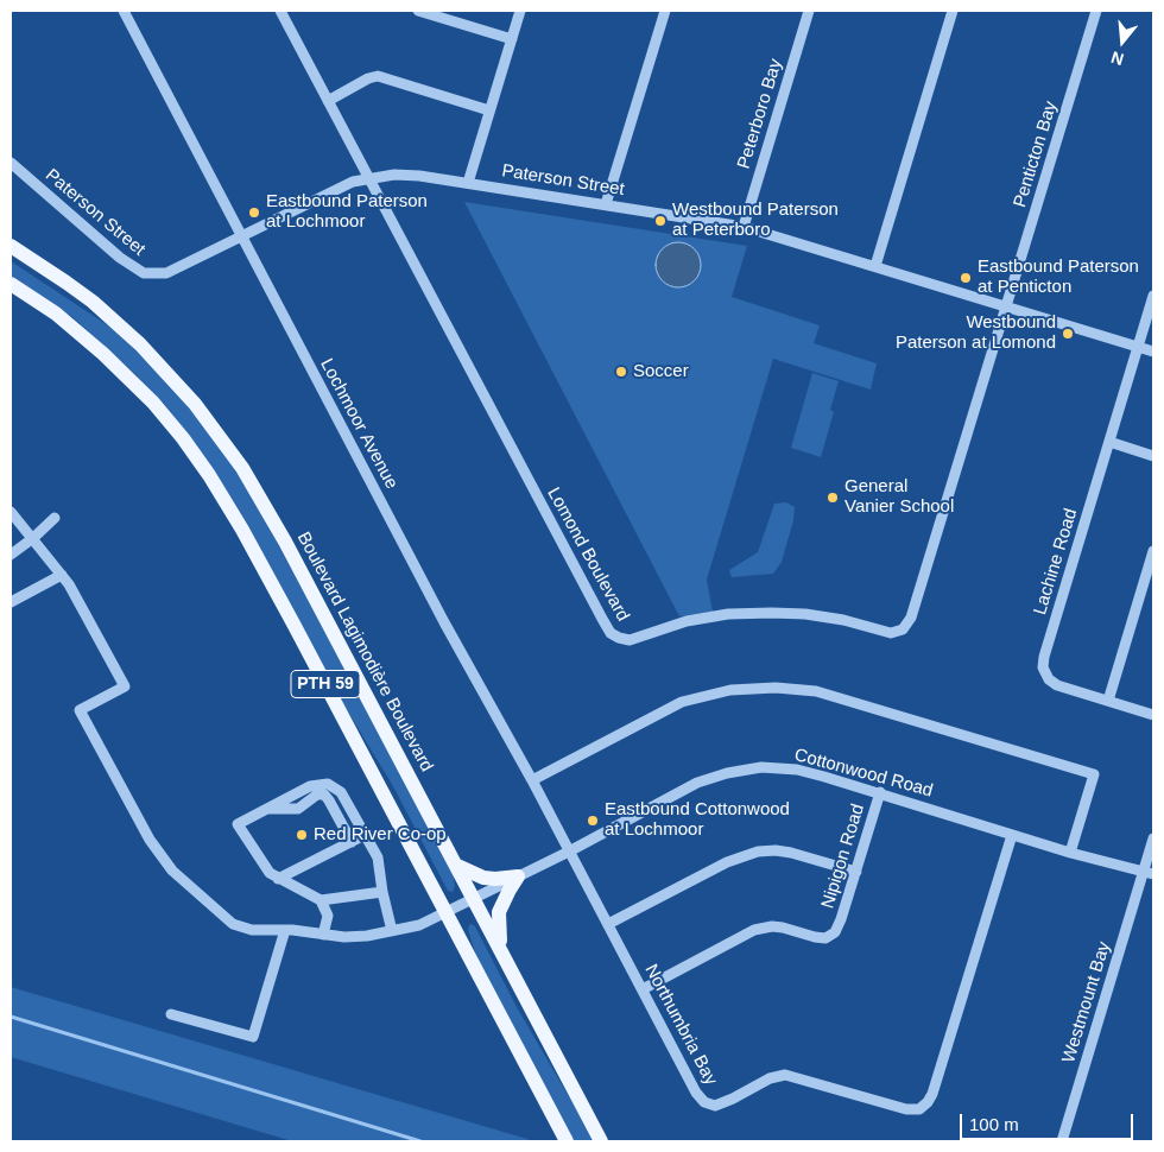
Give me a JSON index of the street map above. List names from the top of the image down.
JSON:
{
  "streets": {
    "main road": ["Boulevard Lagimodière Boulevard", "PTH 59"],
    "street": [
      "Peterboro Bay",
      "Penticton Bay",
      "Paterson Street",
      "Lochmoor Avenue",
      "Lomond Boulevard",
      "Lachine Road",
      "Cottonwood Road",
      "Nipigon Road",
      "Westmount Bay",
      "Northumbria Bay"
    ]
  },
  "crossings": [
    ["Peterboro Bay", "Paterson Street"],
    ["Penticton Bay", "Paterson Street"],
    ["Penticton Bay", "Lomond Boulevard"],
    ["Paterson Street", "Lochmoor Avenue"],
    ["Paterson Street", "Lomond Boulevard"],
    ["Paterson Street", "Lachine Road"],
    ["Lochmoor Avenue", "Cottonwood Road"],
    ["Lochmoor Avenue", "Northumbria Bay"],
    ["Boulevard Lagimodière Boulevard", "Cottonwood Road"],
    ["PTH 59", "Cottonwood Road"],
    ["Cottonwood Road", "Nipigon Road"],
    ["Cottonwood Road", "Westmount Bay"],
    ["Cottonwood Road", "Northumbria Bay"],
    ["Nipigon Road", "Northumbria Bay"]
  ],
  "places": [
    "Eastbound Paterson at Lochmoor",
    "Westbound Paterson at Peterboro",
    "Eastbound Paterson at Penticton",
    "Westbound Paterson at Lomond",
    "Soccer",
    "General Vanier School",
    "Eastbound Cottonwood at Lochmoor",
    "Red River Co-op"
  ],
  "scale_bar": "100 m",
  "north": "bottom"
}
